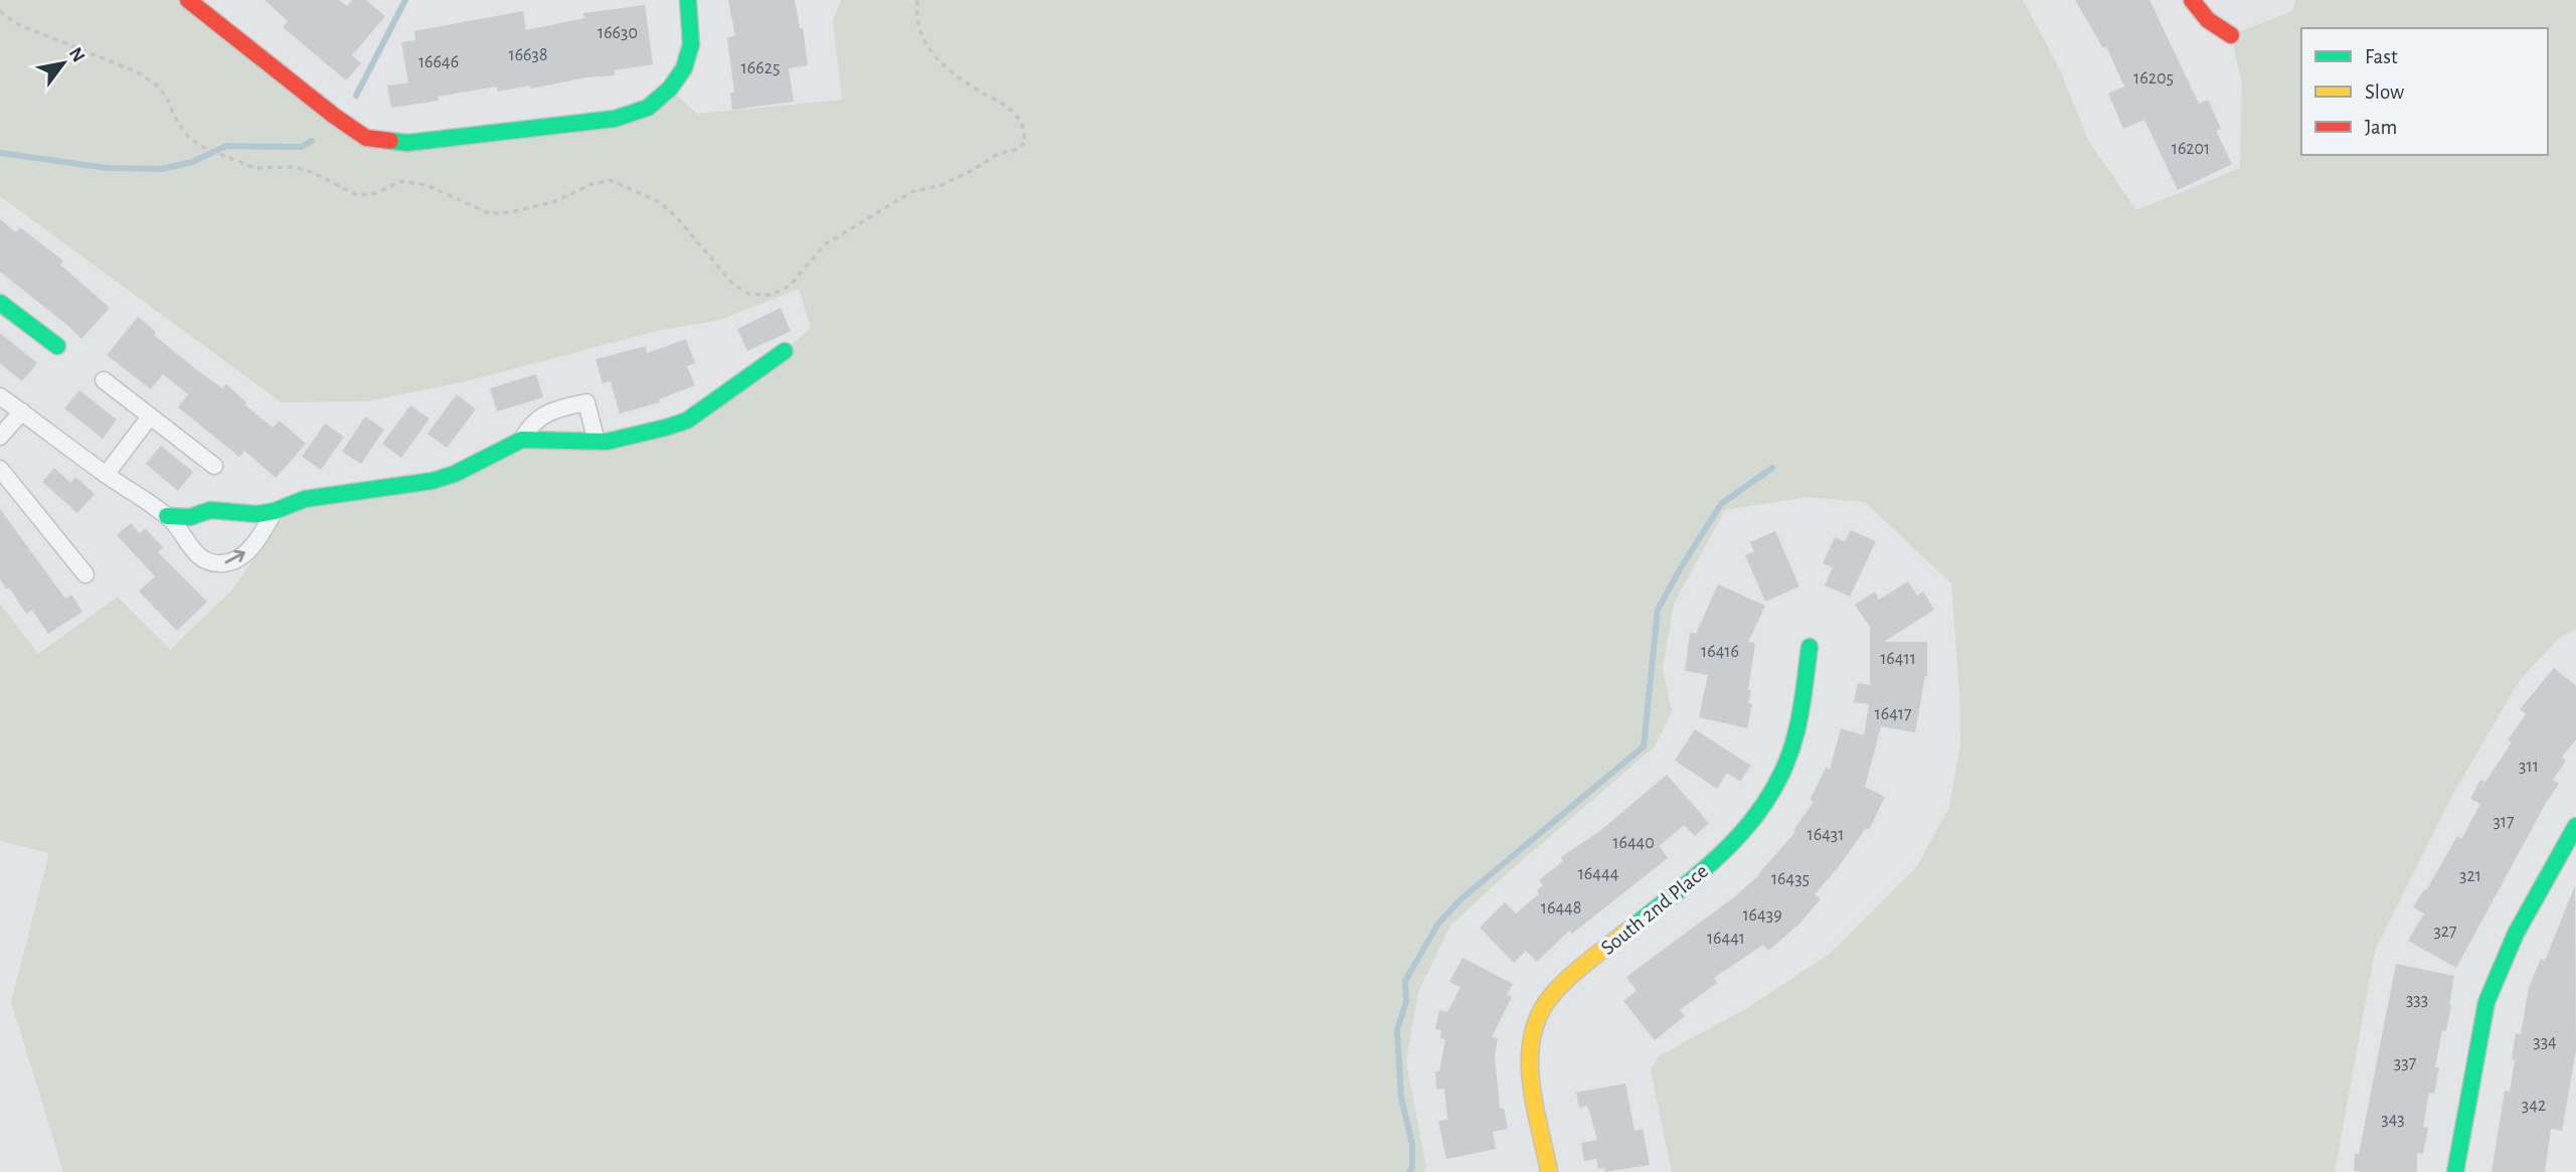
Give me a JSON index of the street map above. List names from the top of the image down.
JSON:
{
  "streets": {
    "street": ["South 2nd Place"]
  },
  "house_numbers": [
    "16630",
    "16638",
    "16646",
    "16625",
    "16205",
    "16201",
    "16416",
    "16411",
    "16417",
    "311",
    "317",
    "16431",
    "16440",
    "16444",
    "321",
    "16435",
    "16448",
    "16439",
    "327",
    "16441",
    "333",
    "334",
    "337",
    "342",
    "343"
  ],
  "legend": ["Fast", "Slow", "Jam"],
  "north": "top right"
}
